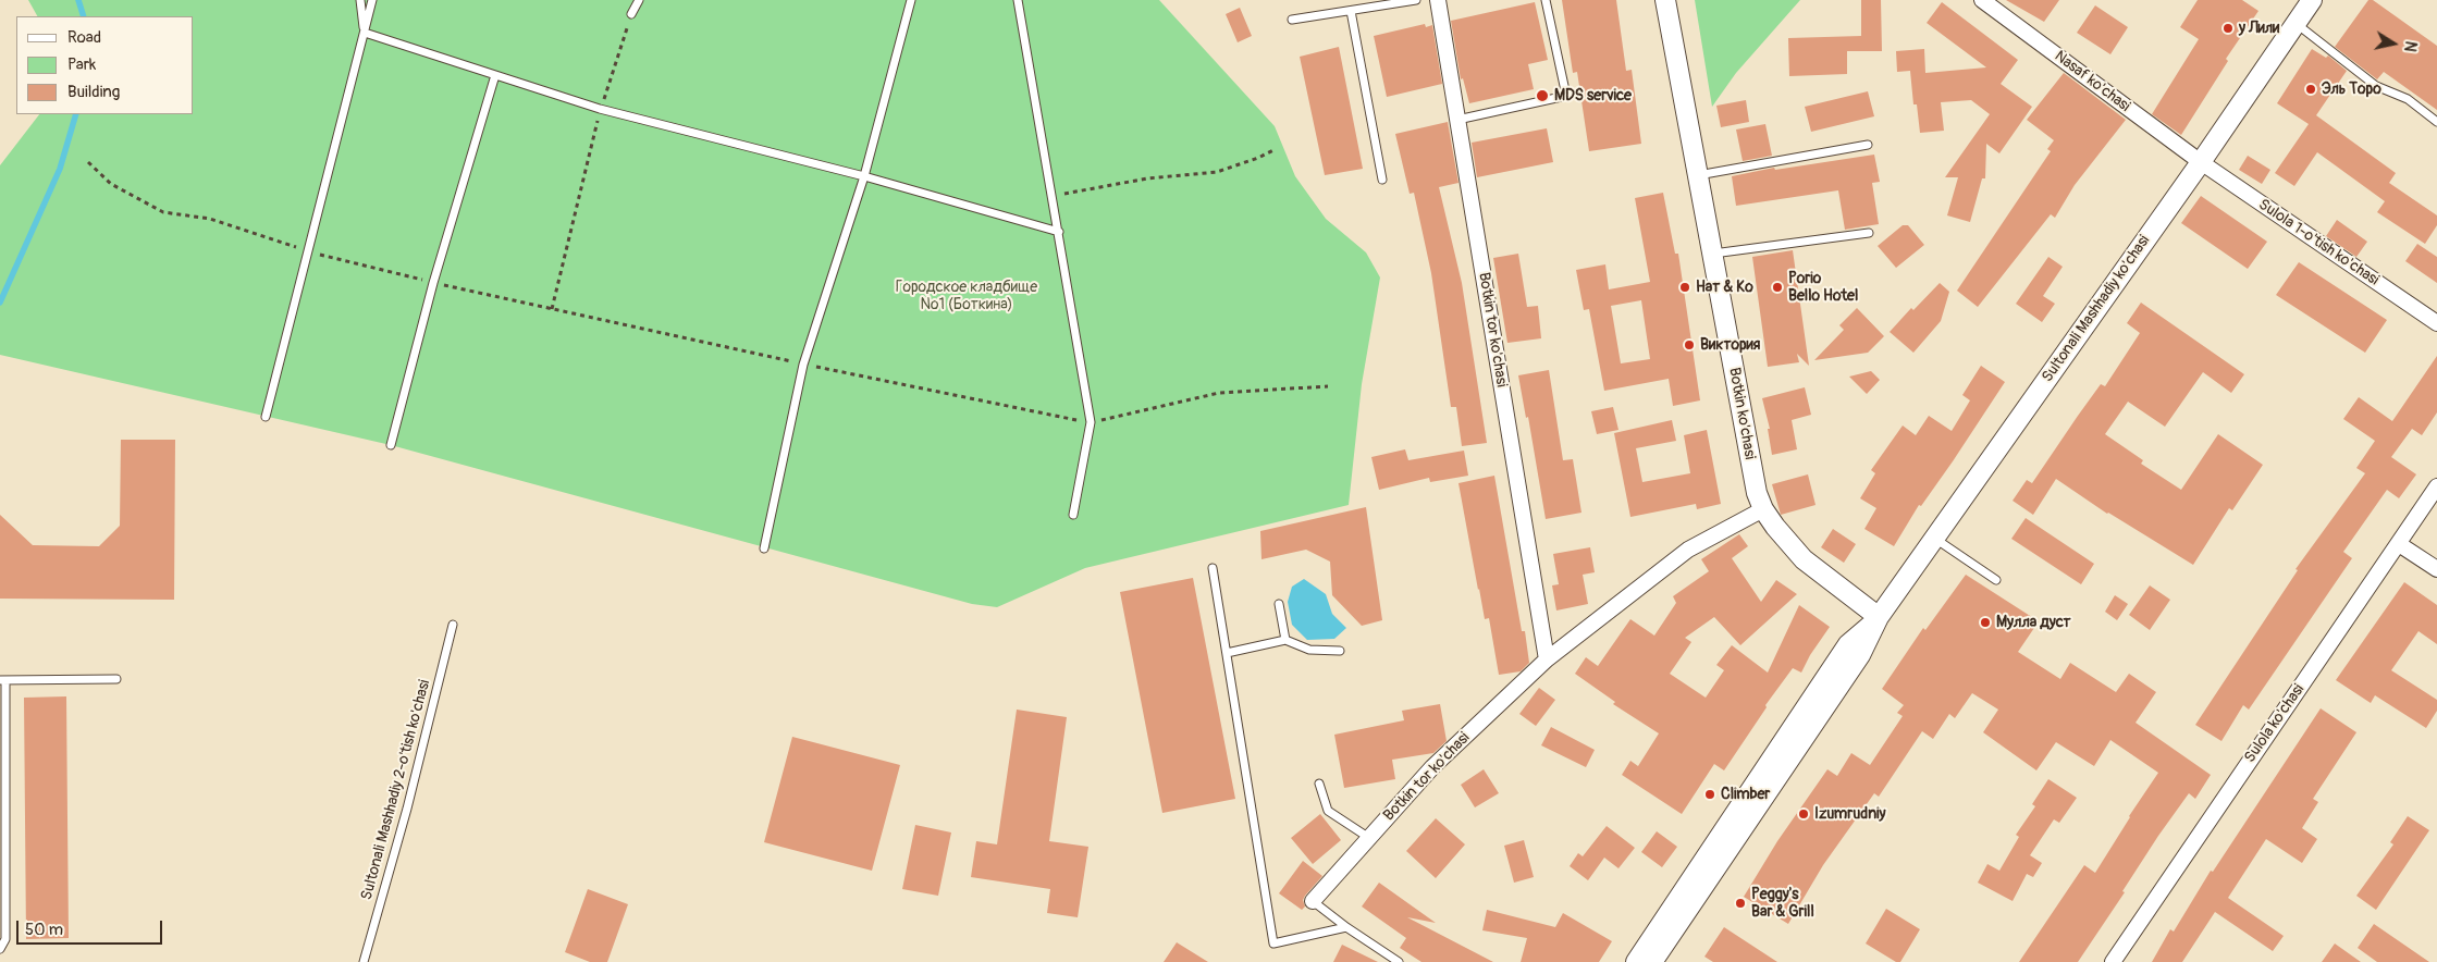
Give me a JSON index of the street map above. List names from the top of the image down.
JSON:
{
  "streets": {
    "street": [
      "Nasaf ko'chasi",
      "Sulola 1-o'tish ko'chasi",
      "Sultonali Mashhadiy ko'chasi",
      "Botkin tor ko'chasi",
      "Botkin ko'chasi",
      "Sulola ko'chasi"
    ],
    "lane": ["Sultonali Mashhadiy 2-o'tish ko'chasi"]
  },
  "crossings": [
    ["Nasaf ko'chasi", "Sulola 1-o'tish ko'chasi"],
    ["Nasaf ko'chasi", "Sultonali Mashhadiy ko'chasi"],
    ["Sulola 1-o'tish ko'chasi", "Sultonali Mashhadiy ko'chasi"],
    ["Sultonali Mashhadiy ko'chasi", "Botkin ko'chasi"],
    ["Botkin tor ko'chasi", "Botkin ko'chasi"]
  ],
  "parks": ["Городское кладбище №1 (Боткина)"],
  "places": [
    "у Лили",
    "Эль Торо",
    "MDS service",
    "Нат & Ко",
    "Porio Bello Hotel",
    "Виктория",
    "Мулла дуст",
    "Climber",
    "Izumrudniy",
    "Peggy's Bar & Grill"
  ],
  "legend": ["Road", "Park", "Building"],
  "scale_bar": "50 m",
  "north": "right"
}
